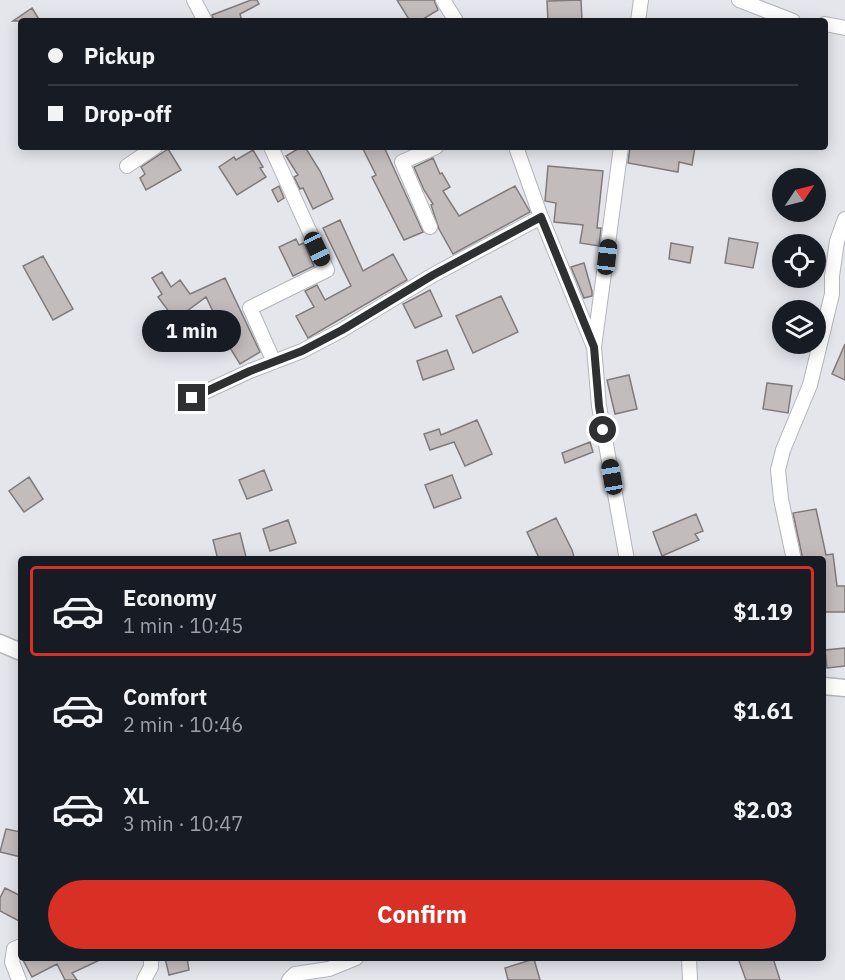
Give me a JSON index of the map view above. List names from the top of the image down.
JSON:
{
  "north": "top right",
  "page": {
    "banner": ["Pickup", "Drop-off"],
    "bubble": "1 min",
    "list": [
      {
        "name": "Economy",
        "note": "1 min · 10:45",
        "value": "$1.19"
      },
      {
        "name": "Comfort",
        "note": "2 min · 10:46",
        "value": "$1.61"
      },
      {
        "name": "XL",
        "note": "3 min · 10:47",
        "value": "$2.03"
      }
    ],
    "buttons": "Confirm"
  }
}
